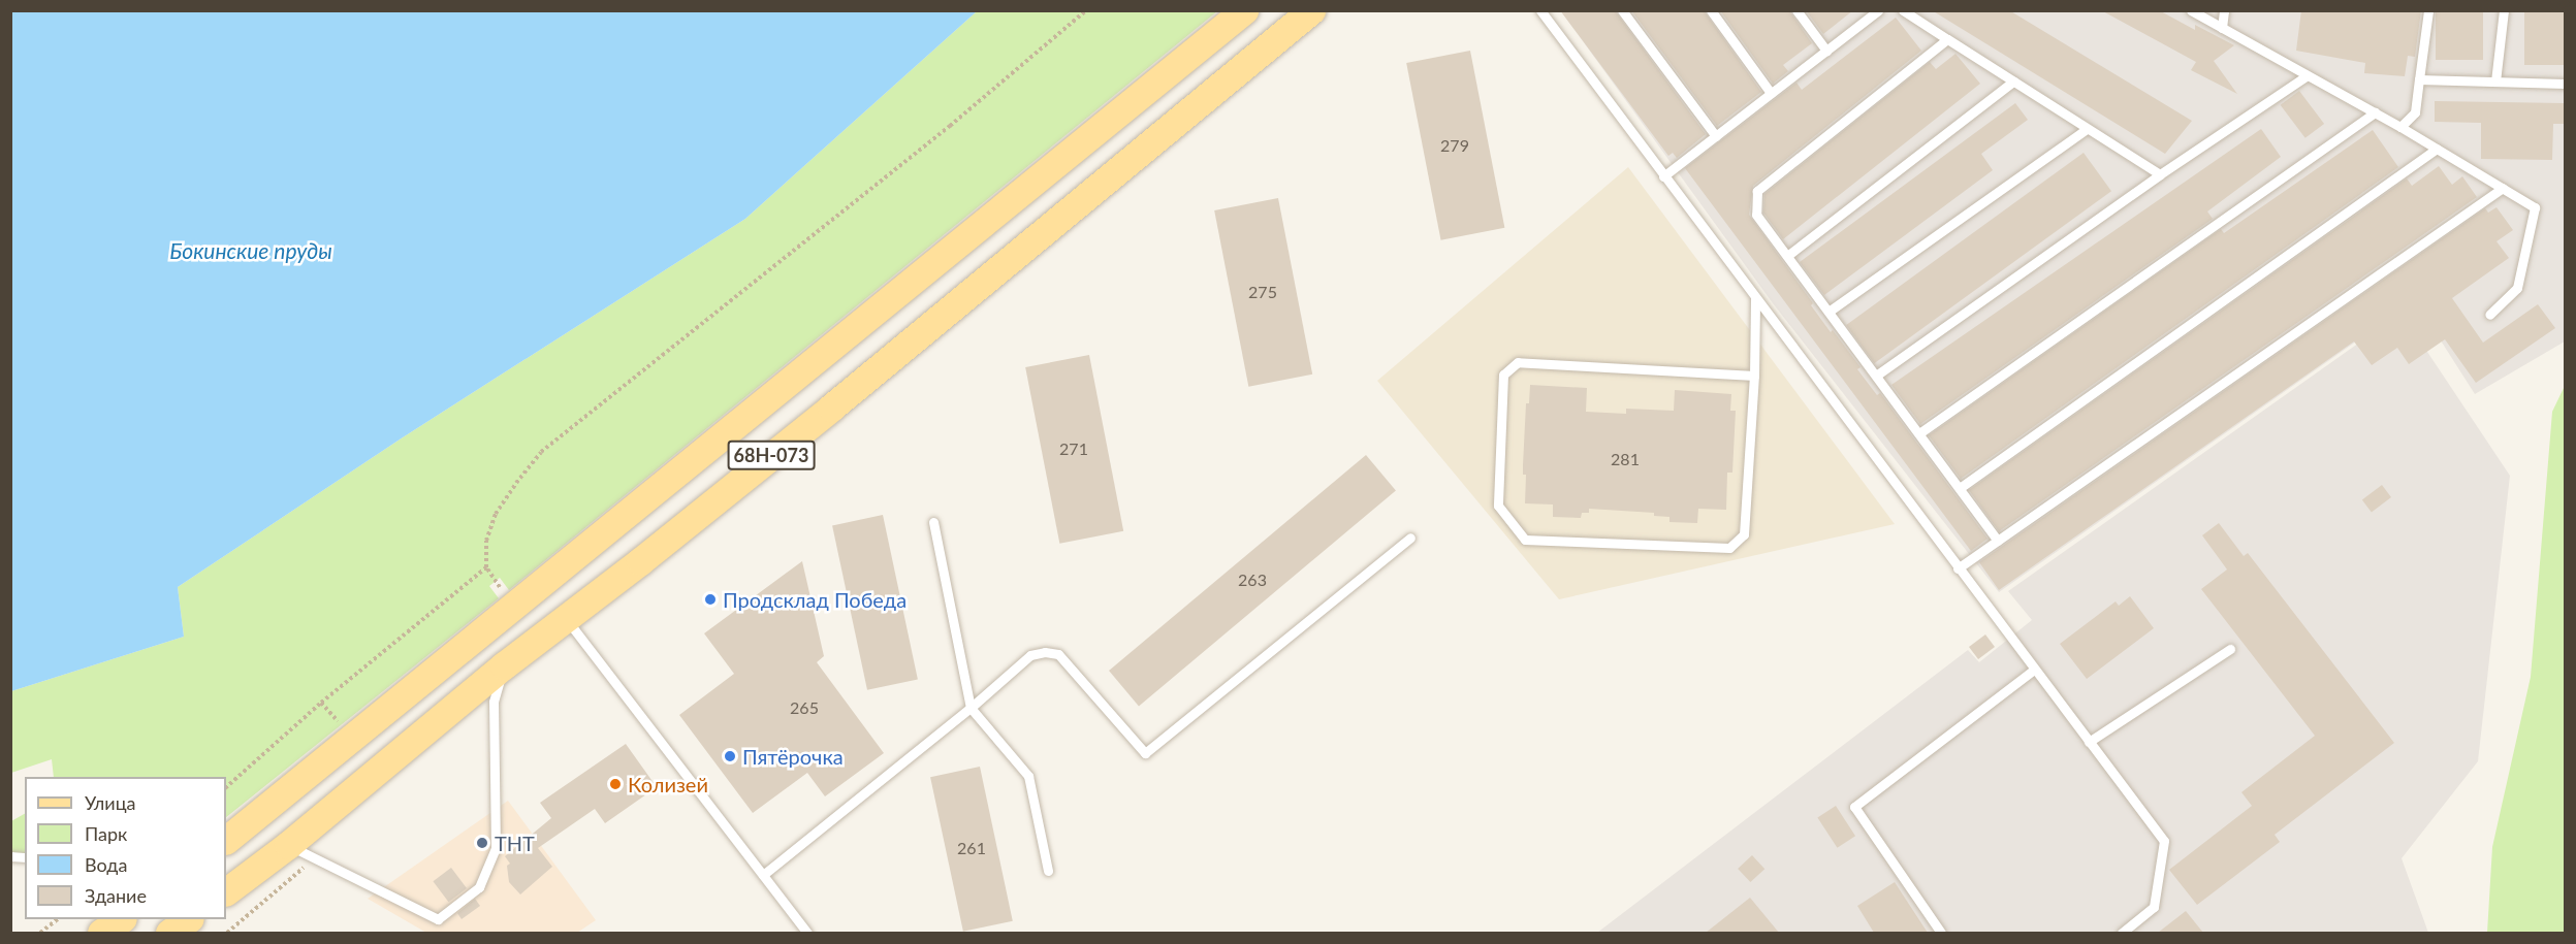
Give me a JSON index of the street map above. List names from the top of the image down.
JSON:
{
  "streets": {
    "main road": ["68Н-073"]
  },
  "water": ["Бокинские пруды"],
  "places": [
    "Продсклад Победа",
    "Пятёрочка",
    "Колизей",
    "ТНТ"
  ],
  "house_numbers": [
    "279",
    "275",
    "271",
    "281",
    "263",
    "265",
    "261"
  ],
  "legend": [
    "Улица",
    "Парк",
    "Вода",
    "Здание"
  ]
}
